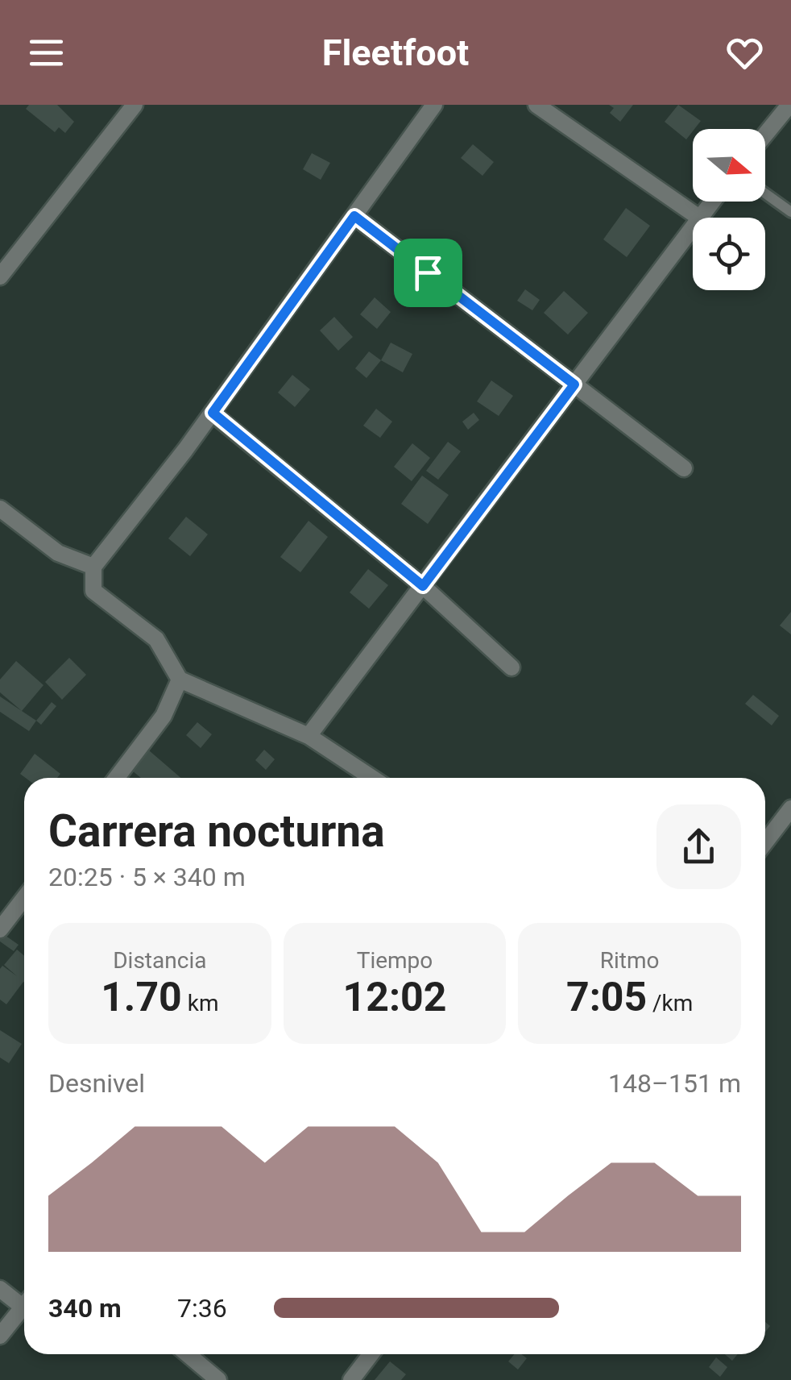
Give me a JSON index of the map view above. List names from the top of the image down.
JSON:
{
  "north": "right",
  "page": {
    "header": "Fleetfoot",
    "heading": ["Carrera nocturna", "20:25 · 5 × 340 m"],
    "stats": [
      ["Distancia", "1.70 km"],
      ["Tiempo", "12:02"],
      ["Ritmo", "7:05 /km"]
    ],
    "chart": ["Desnivel", "148–151 m"],
    "list": [
      {
        "name": "340 m",
        "note": "7:36"
      }
    ]
  }
}
